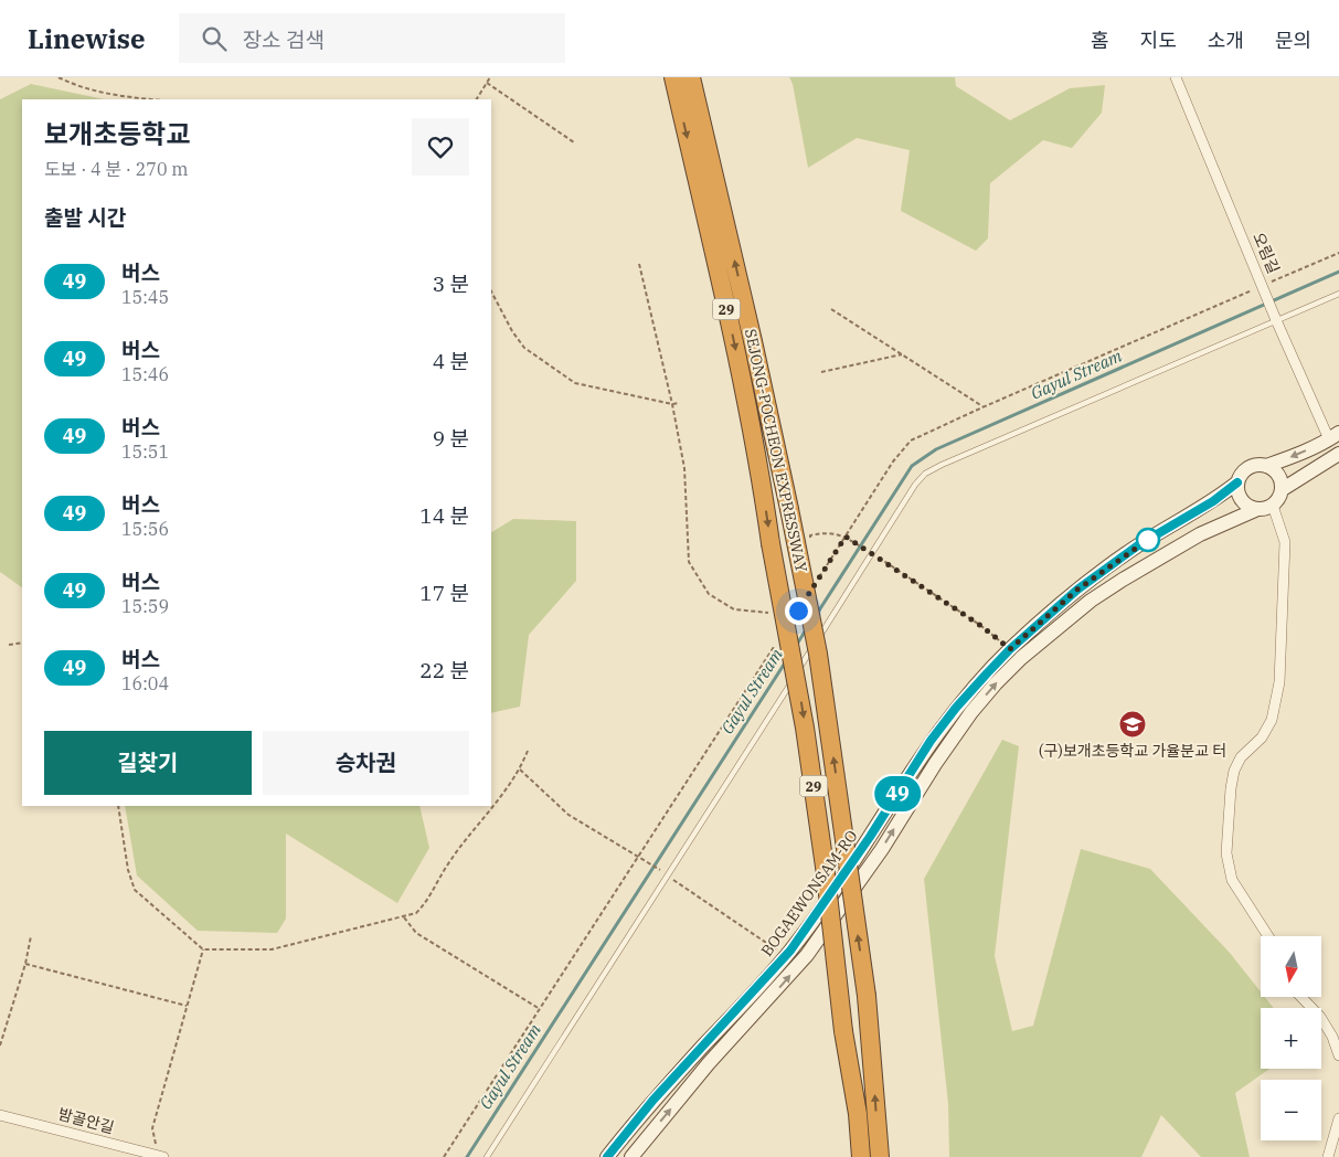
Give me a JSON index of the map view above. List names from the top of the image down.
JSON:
{
  "streets": {
    "highway": ["29", "SEJONG-POCHEON EXPRESSWAY"],
    "main road": ["BOGAEWONSAM-RO"],
    "street": ["오림길", "밤골안길"]
  },
  "water": ["Gayul Stream"],
  "places": {
    "school or university": ["(구)보개초등학교 가율분교 터"]
  },
  "lines": ["bus line 49"],
  "north": "bottom",
  "page": {
    "header": "Linewise",
    "search": "장소 검색",
    "nav": [
      "홈",
      "지도",
      "소개",
      "문의"
    ],
    "on_map": "49",
    "heading": [
      ["보개초등학교", "도보 · 4 분 · 270 m"],
      "출발 시간"
    ],
    "list": [
      {
        "mark": "49",
        "name": "버스",
        "note": "15:45",
        "value": "3 분"
      },
      {
        "mark": "49",
        "name": "버스",
        "note": "15:46",
        "value": "4 분"
      },
      {
        "mark": "49",
        "name": "버스",
        "note": "15:51",
        "value": "9 분"
      },
      {
        "mark": "49",
        "name": "버스",
        "note": "15:56",
        "value": "14 분"
      },
      {
        "mark": "49",
        "name": "버스",
        "note": "15:59",
        "value": "17 분"
      },
      {
        "mark": "49",
        "name": "버스",
        "note": "16:04",
        "value": "22 분"
      }
    ],
    "buttons": ["길찾기", "승차권"],
    "map_buttons": ["+", "−"]
  }
}
